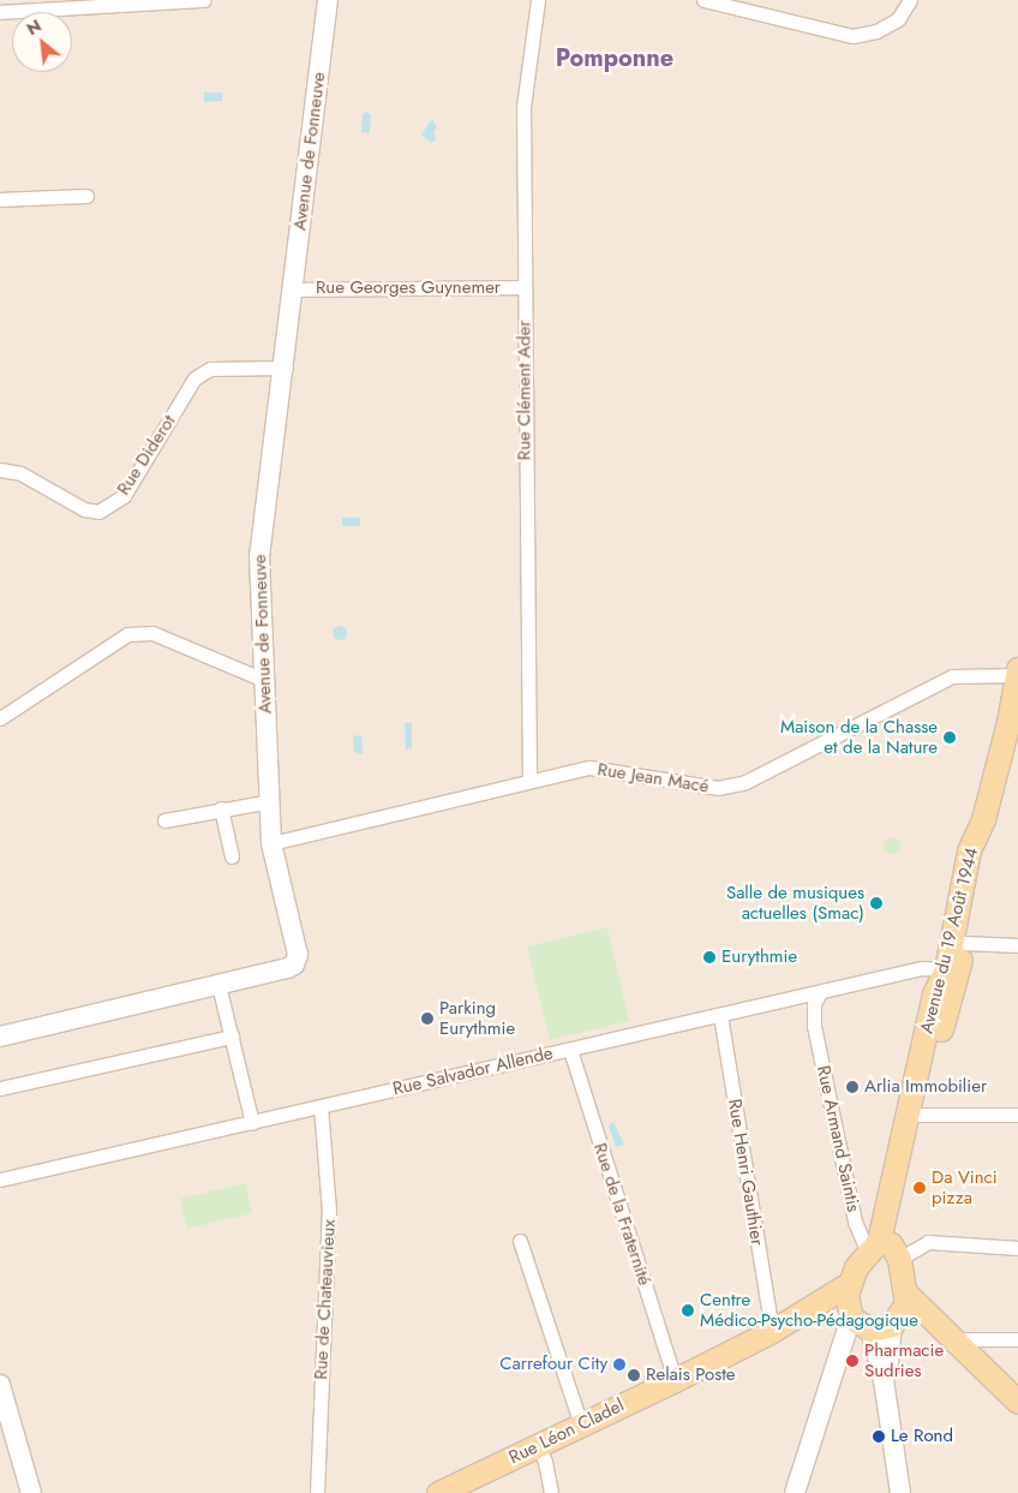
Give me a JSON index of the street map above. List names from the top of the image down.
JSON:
{
  "streets": {
    "main road": ["Avenue du 19 Août 1944", "Rue Léon Cladel"],
    "street": [
      "Avenue de Fonneuve",
      "Rue Georges Guynemer",
      "Rue Clément Ader",
      "Rue Diderot",
      "Rue Jean Macé",
      "Rue Salvador Allende",
      "Rue Armand Saintis",
      "Rue Henri Gauthier",
      "Rue de la Fraternité",
      "Rue de Chateauvieux"
    ]
  },
  "crossings": [
    ["Avenue de Fonneuve", "Rue Georges Guynemer"],
    ["Avenue de Fonneuve", "Rue Diderot"],
    ["Avenue de Fonneuve", "Rue Jean Macé"],
    ["Rue Georges Guynemer", "Rue Clément Ader"],
    ["Rue Clément Ader", "Rue Jean Macé"],
    ["Rue Jean Macé", "Avenue du 19 Août 1944"],
    ["Avenue du 19 Août 1944", "Rue Salvador Allende"],
    ["Avenue du 19 Août 1944", "Rue Armand Saintis"],
    ["Rue Salvador Allende", "Rue Armand Saintis"],
    ["Rue Salvador Allende", "Rue Henri Gauthier"],
    ["Rue Salvador Allende", "Rue de la Fraternité"],
    ["Rue Salvador Allende", "Rue de Chateauvieux"],
    ["Rue Henri Gauthier", "Rue Léon Cladel"],
    ["Rue de la Fraternité", "Rue Léon Cladel"]
  ],
  "districts": ["Pomponne"],
  "places": [
    "Maison de la Chasse et de la Nature",
    "Salle de musiques actuelles (Smac)",
    "Eurythmie",
    "Parking Eurythmie",
    "Arlia Immobilier",
    "Da Vinci pizza",
    "Centre Médico-Psycho-Pédagogique",
    "Pharmacie Sudries",
    "Carrefour City",
    "Relais Poste",
    "Le Rond"
  ],
  "north": "top left"
}
